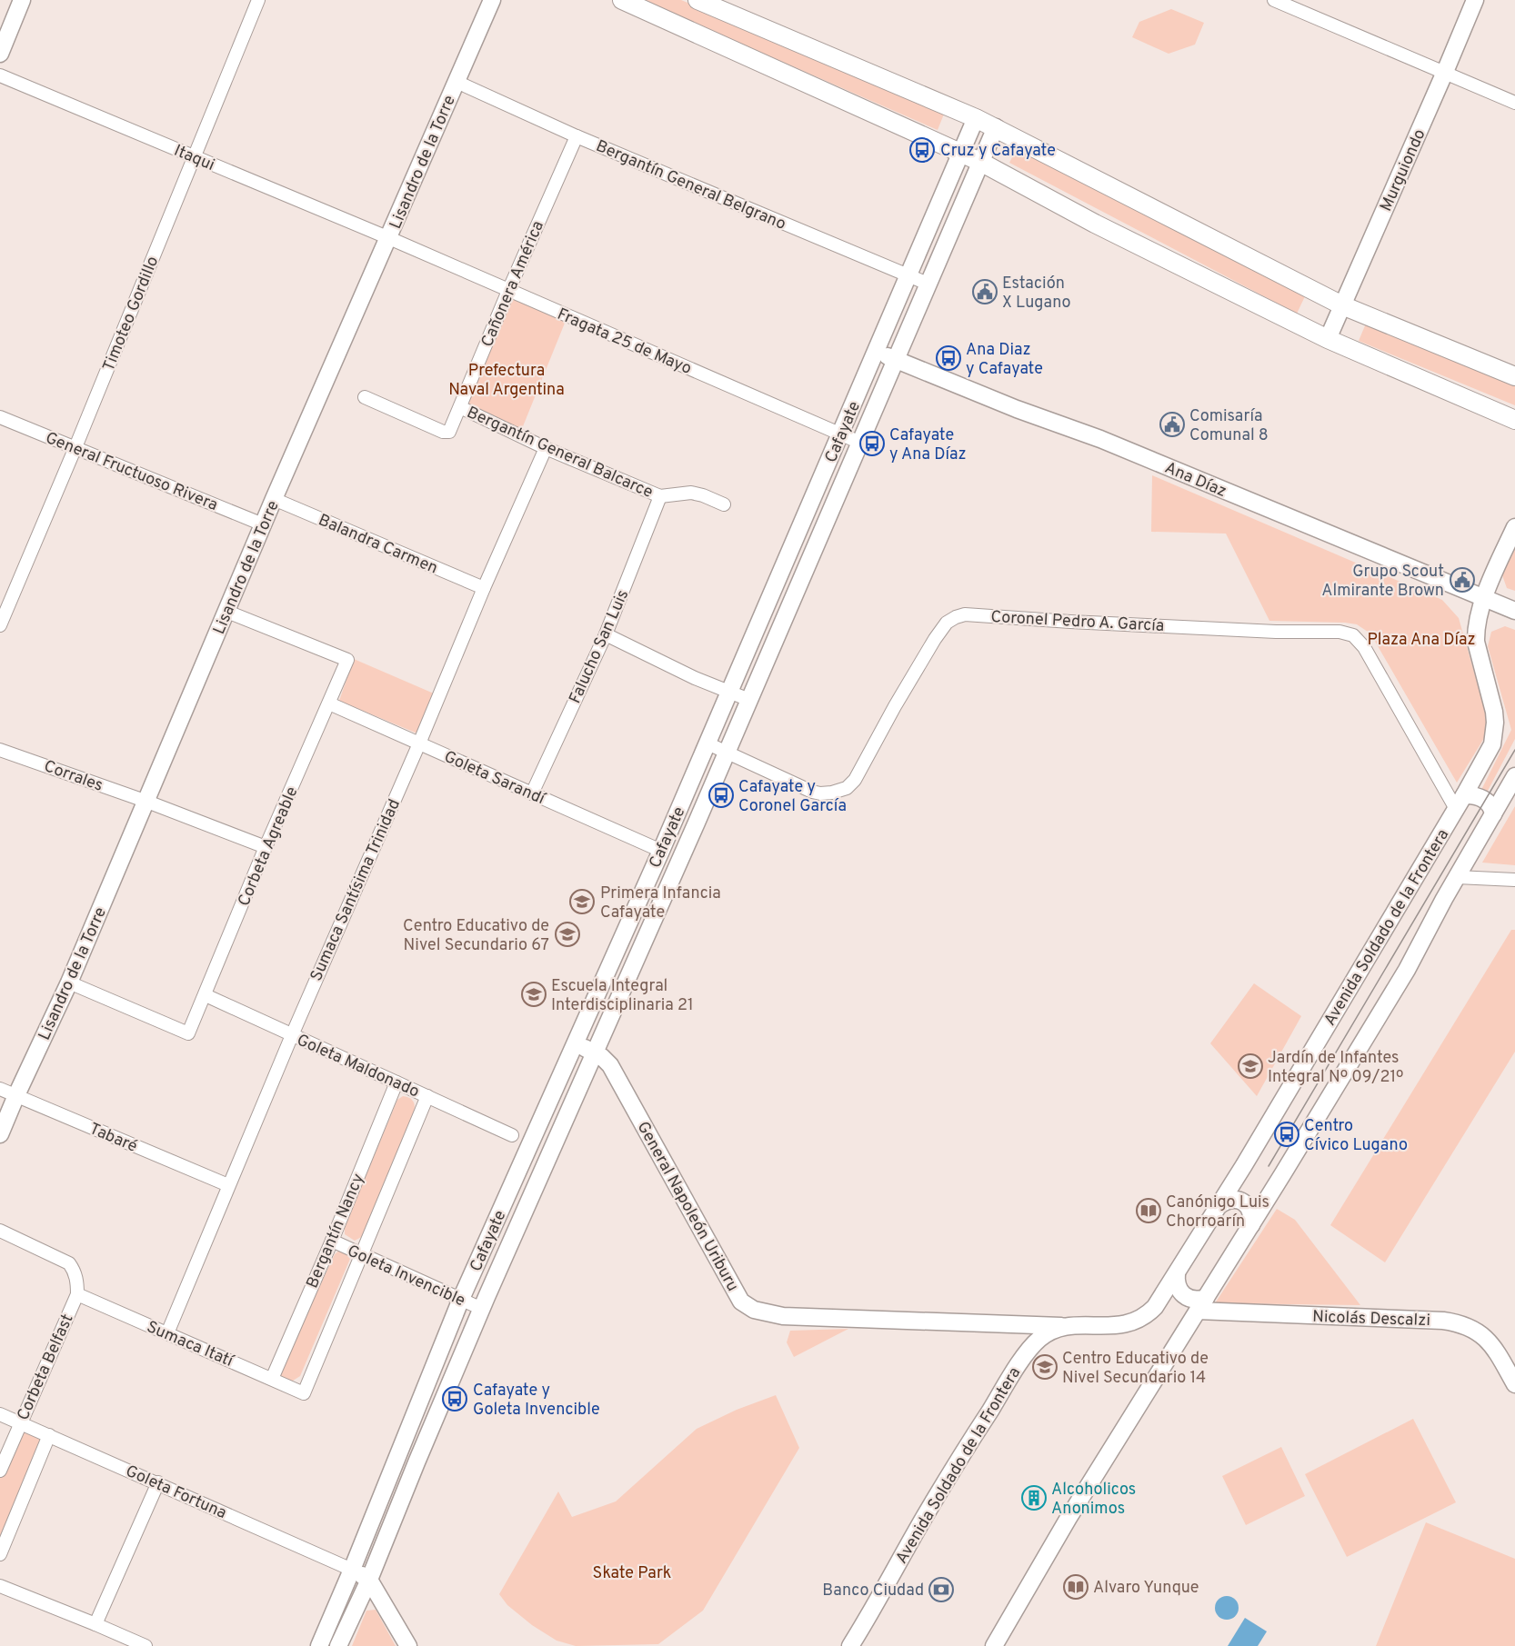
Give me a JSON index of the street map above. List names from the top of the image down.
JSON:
{
  "streets": {
    "street": [
      "Itaqui",
      "Lisandro de la Torre",
      "Murguiondo",
      "Bergantín General Belgrano",
      "Cañonera América",
      "Timoteo Gordillo",
      "Fragata 25 de Mayo",
      "Cafayate",
      "Bergantín General Balcarce",
      "General Fructuoso Rivera",
      "Ana Díaz",
      "Balandra Carmen",
      "Coronel Pedro A. García",
      "Falucho San Luis",
      "Corrales",
      "Goleta Sarandí",
      "Corbeta Agreable",
      "Sumaca Santísima Trinidad",
      "Avenida Soldado de la Frontera",
      "Goleta Maldonado",
      "Tabaré",
      "General Napoleón Uriburu",
      "Bergantín Nancy",
      "Goleta Invencible",
      "Nicolás Descalzi",
      "Sumaca Itatí",
      "Corbeta Belfast",
      "Goleta Fortuna"
    ]
  },
  "crossings": [
    ["Itaqui", "Lisandro de la Torre"],
    ["Itaqui", "Timoteo Gordillo"],
    ["Itaqui", "Fragata 25 de Mayo"],
    ["Lisandro de la Torre", "Bergantín General Belgrano"],
    ["Lisandro de la Torre", "Fragata 25 de Mayo"],
    ["Lisandro de la Torre", "General Fructuoso Rivera"],
    ["Lisandro de la Torre", "Balandra Carmen"],
    ["Lisandro de la Torre", "Corrales"],
    ["Lisandro de la Torre", "Corbeta Agreable"],
    ["Lisandro de la Torre", "Tabaré"],
    ["Bergantín General Belgrano", "Cañonera América"],
    ["Bergantín General Belgrano", "Cafayate"],
    ["Cañonera América", "Fragata 25 de Mayo"],
    ["Cañonera América", "Bergantín General Balcarce"],
    ["Timoteo Gordillo", "General Fructuoso Rivera"],
    ["Fragata 25 de Mayo", "Cafayate"],
    ["Cafayate", "Ana Díaz"],
    ["Cafayate", "Coronel Pedro A. García"],
    ["Cafayate", "Goleta Sarandí"],
    ["Cafayate", "General Napoleón Uriburu"],
    ["Cafayate", "Goleta Invencible"],
    ["Cafayate", "Goleta Fortuna"],
    ["Bergantín General Balcarce", "Falucho San Luis"],
    ["Bergantín General Balcarce", "Sumaca Santísima Trinidad"],
    ["Ana Díaz", "Avenida Soldado de la Frontera"],
    ["Balandra Carmen", "Sumaca Santísima Trinidad"],
    ["Coronel Pedro A. García", "Avenida Soldado de la Frontera"],
    ["Falucho San Luis", "Goleta Sarandí"],
    ["Corrales", "Corbeta Agreable"],
    ["Goleta Sarandí", "Corbeta Agreable"],
    ["Goleta Sarandí", "Sumaca Santísima Trinidad"],
    ["Corbeta Agreable", "Goleta Maldonado"],
    ["Sumaca Santísima Trinidad", "Goleta Maldonado"],
    ["Sumaca Santísima Trinidad", "Tabaré"],
    ["Sumaca Santísima Trinidad", "Sumaca Itatí"],
    ["Avenida Soldado de la Frontera", "General Napoleón Uriburu"],
    ["Avenida Soldado de la Frontera", "Nicolás Descalzi"],
    ["Goleta Maldonado", "Bergantín Nancy"],
    ["Bergantín Nancy", "Goleta Invencible"],
    ["Bergantín Nancy", "Sumaca Itatí"],
    ["Sumaca Itatí", "Corbeta Belfast"],
    ["Corbeta Belfast", "Goleta Fortuna"]
  ],
  "parks": ["Prefectura Naval Argentina", "Plaza Ana Díaz", "Skate Park"],
  "places": {
    "bus stop": [
      "Cruz y Cafayate",
      "Ana Diaz y Cafayate",
      "Cafayate y Ana Díaz",
      "Cafayate y Coronel García",
      "Centro Cívico Lugano",
      "Cafayate y Goleta Invencible"
    ],
    "public building": ["Estación X Lugano", "Comisaría Comunal 8", "Grupo Scout Almirante Brown"],
    "school or university": [
      "Primera Infancia Cafayate",
      "Centro Educativo de Nivel Secundario 67",
      "Escuela Integral Interdisciplinaria 21",
      "Jardín de Infantes Integral Nº 09/21º",
      "Centro Educativo de Nivel Secundario 14"
    ],
    "library": ["Canónigo Luis Chorroarín", "Alvaro Yunque"],
    "building": ["Alcoholicos Anonimos"],
    "bank": ["Banco Ciudad"]
  }
}
